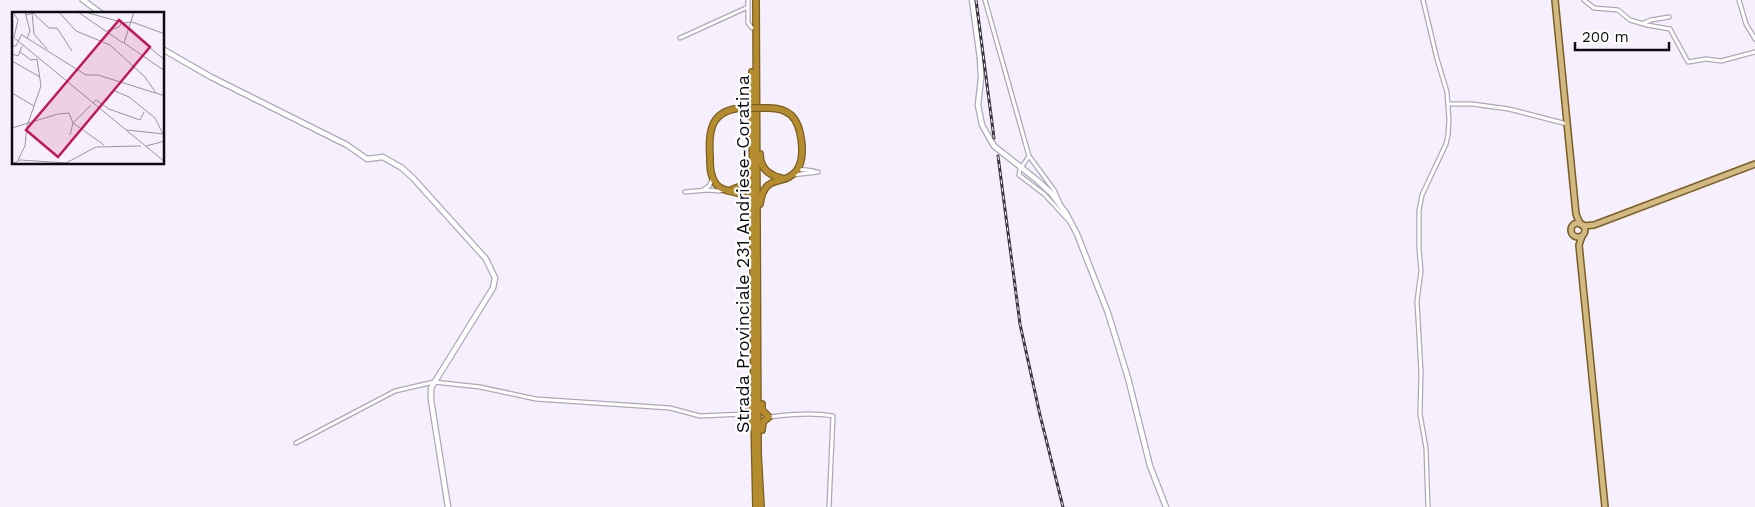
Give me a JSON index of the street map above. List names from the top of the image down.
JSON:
{
  "streets": {
    "highway": ["Strada Provinciale 231 Andriese-Coratina"]
  },
  "scale_bar": "200 m"
}
